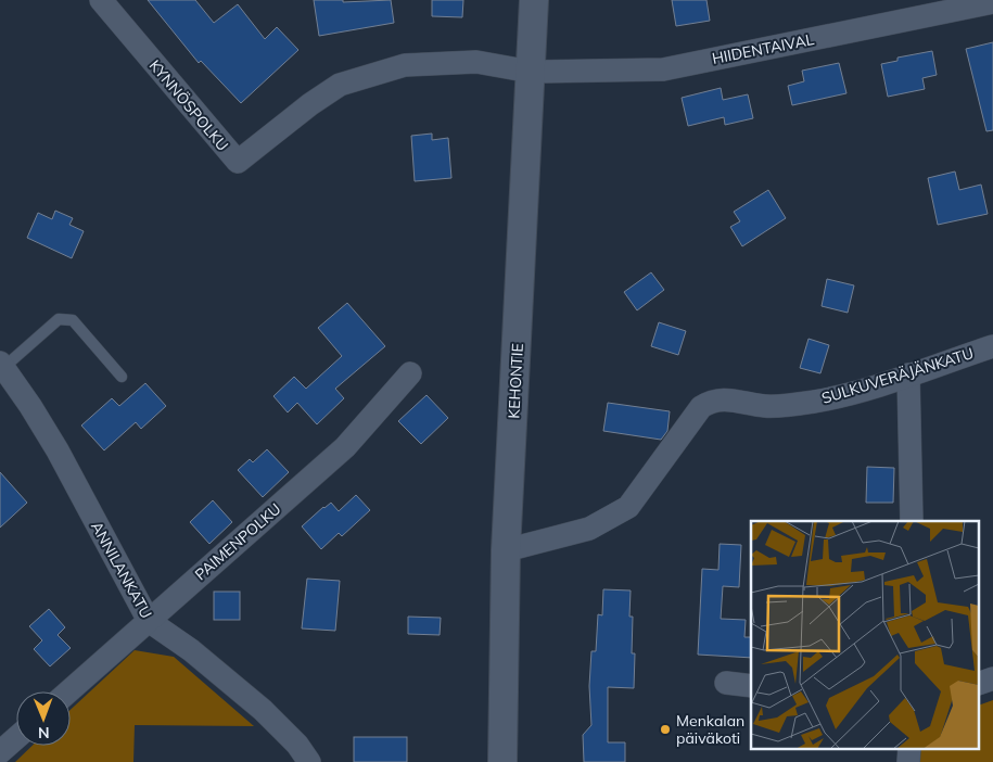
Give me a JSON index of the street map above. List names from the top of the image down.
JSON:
{
  "streets": {
    "street": [
      "HIIDENTAIVAL",
      "KYNNÖSPOLKU",
      "SULKUVERÄJÄNKATU",
      "KEHONTIE",
      "PAIMENPOLKU",
      "ANNILANKATU"
    ]
  },
  "crossings": [
    ["HIIDENTAIVAL", "KYNNÖSPOLKU"],
    ["HIIDENTAIVAL", "KEHONTIE"],
    ["KYNNÖSPOLKU", "KEHONTIE"],
    ["SULKUVERÄJÄNKATU", "KEHONTIE"],
    ["PAIMENPOLKU", "ANNILANKATU"]
  ],
  "places": ["Menkalan päiväkoti"],
  "north": "bottom"
}
